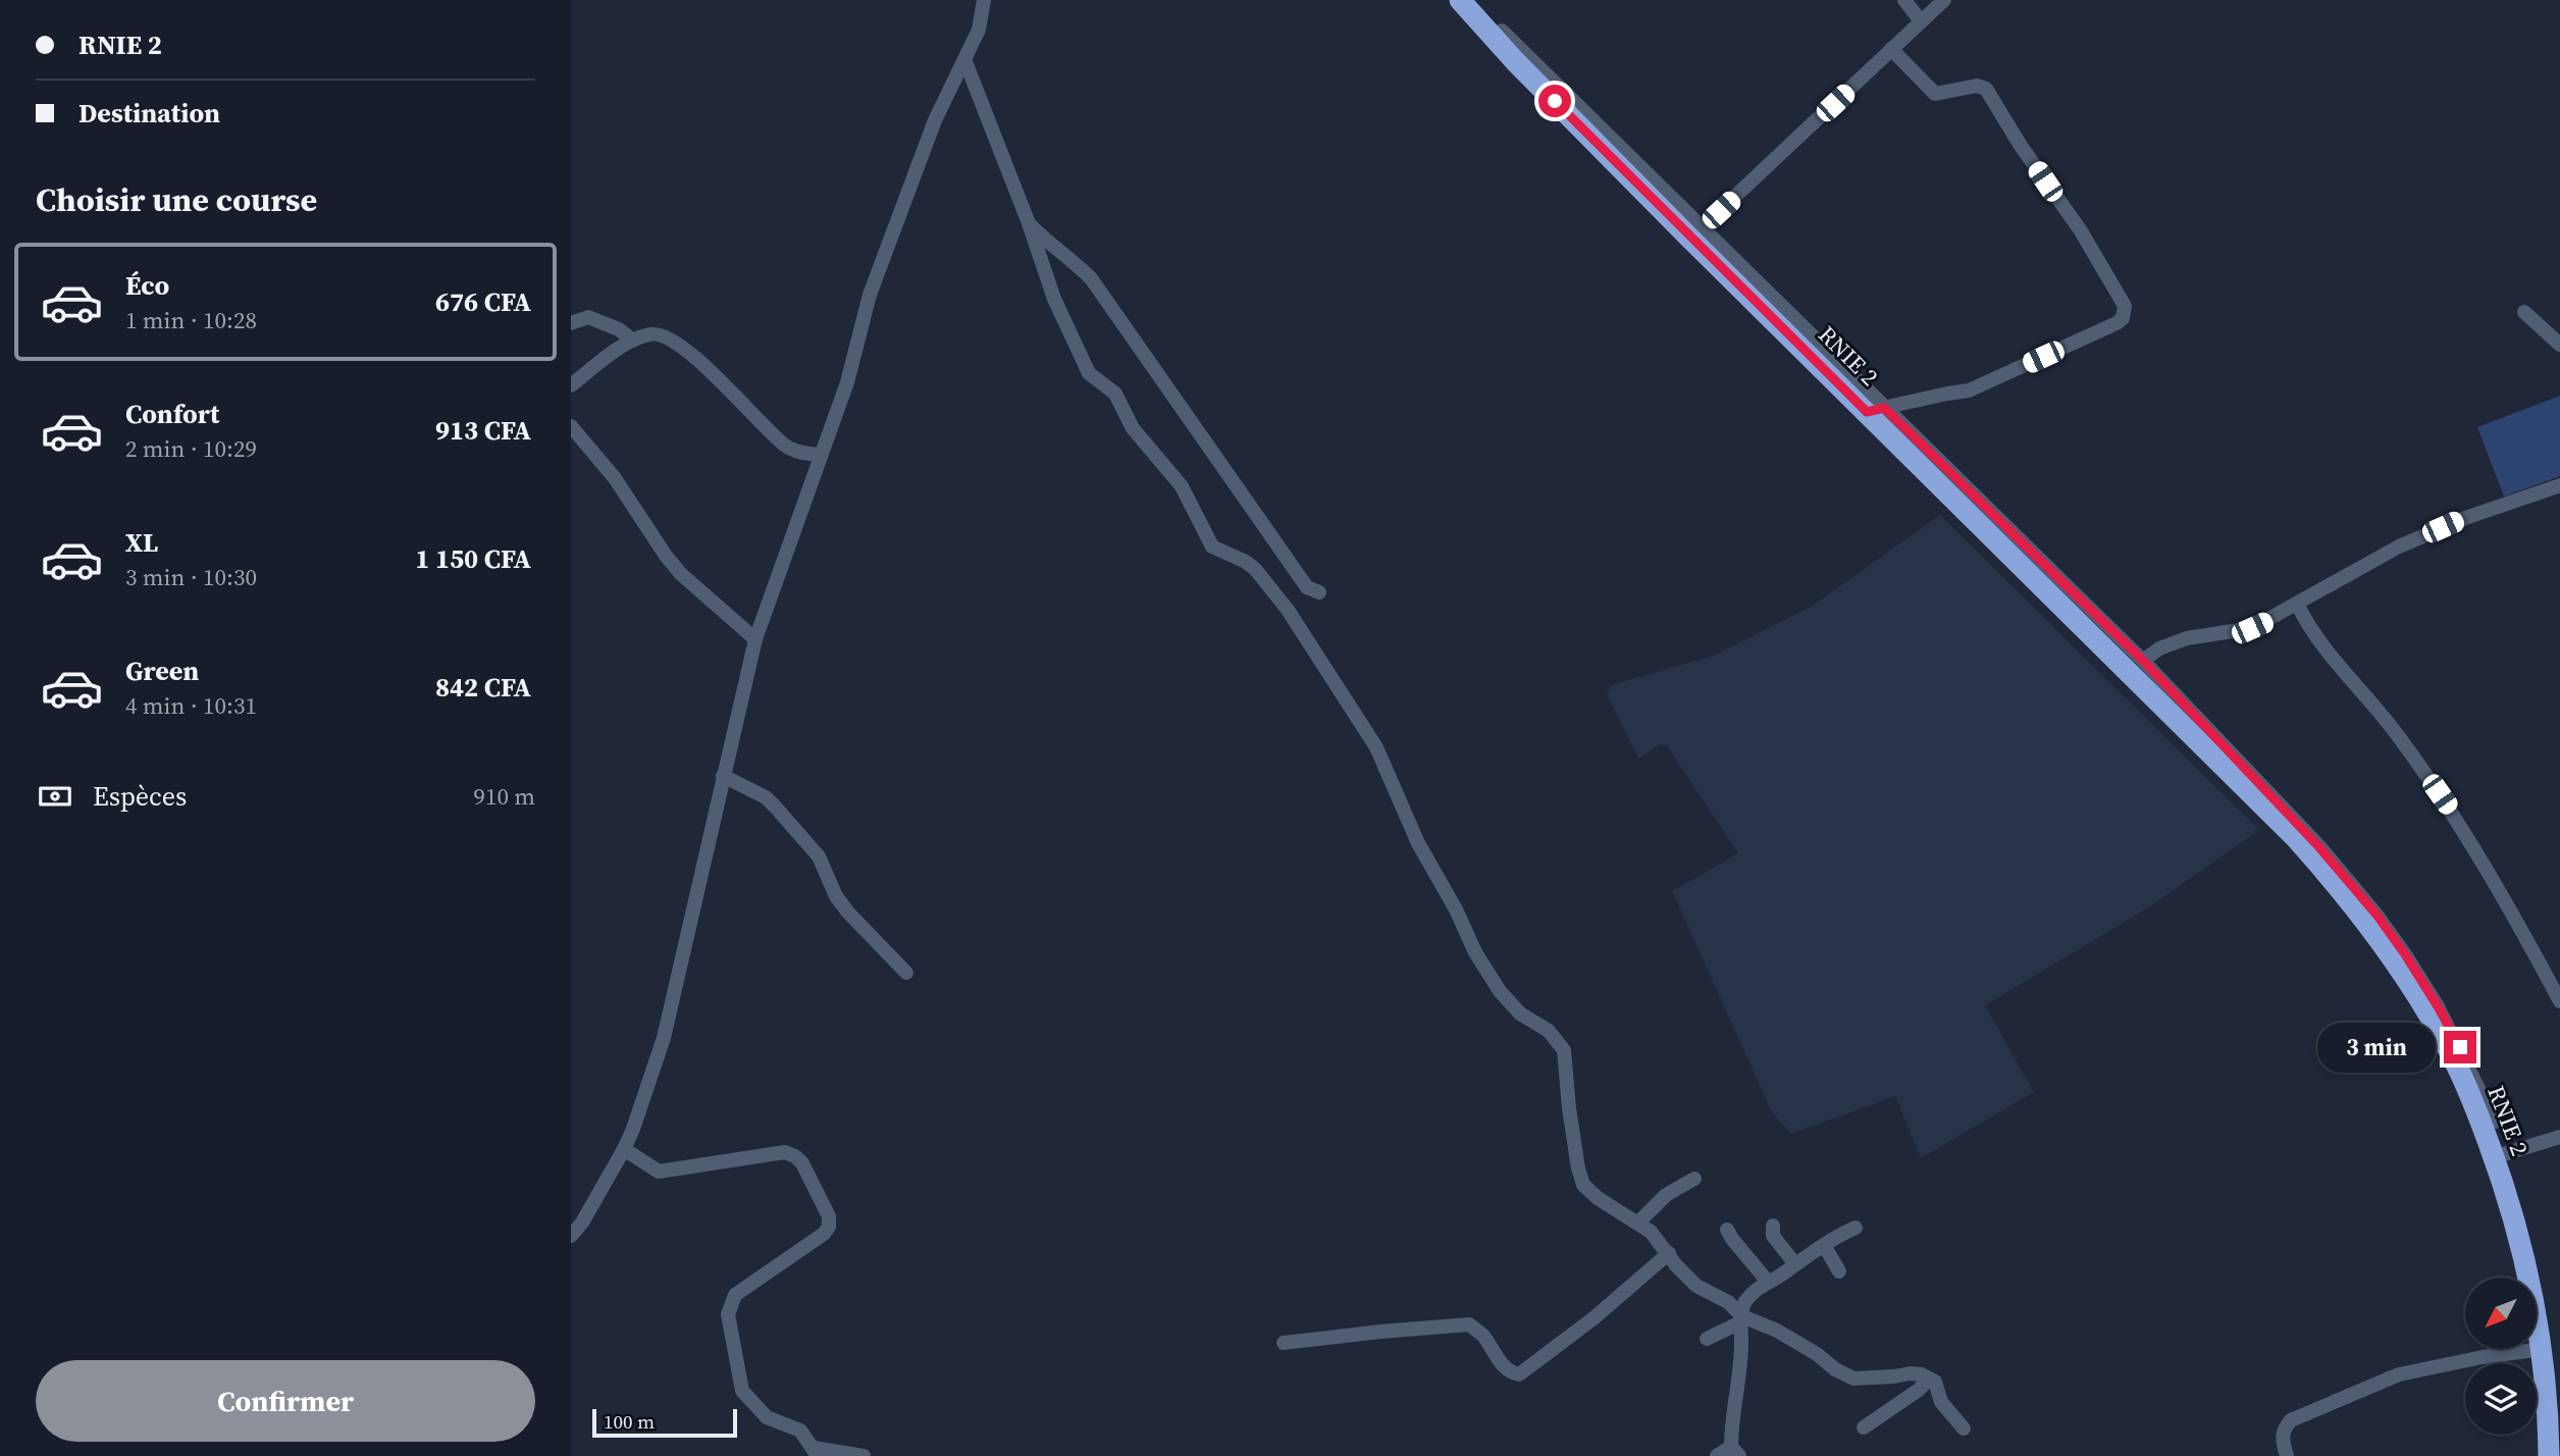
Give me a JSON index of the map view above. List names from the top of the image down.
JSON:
{
  "streets": {
    "highway": ["RNIE 2"]
  },
  "scale_bar": "100 m",
  "north": "bottom left",
  "page": {
    "banner": ["RNIE 2", "Destination"],
    "heading": "Choisir une course",
    "list": [
      {
        "name": "Éco",
        "note": "1 min · 10:28",
        "value": "676 CFA"
      },
      {
        "name": "Confort",
        "note": "2 min · 10:29",
        "value": "913 CFA"
      },
      {
        "name": "XL",
        "note": "3 min · 10:30",
        "value": "1 150 CFA"
      },
      {
        "name": "Green",
        "note": "4 min · 10:31",
        "value": "842 CFA"
      }
    ],
    "pay": ["Espèces", "910 m"],
    "bubble": "3 min",
    "buttons": "Confirmer",
    "scale": "100 m"
  }
}
